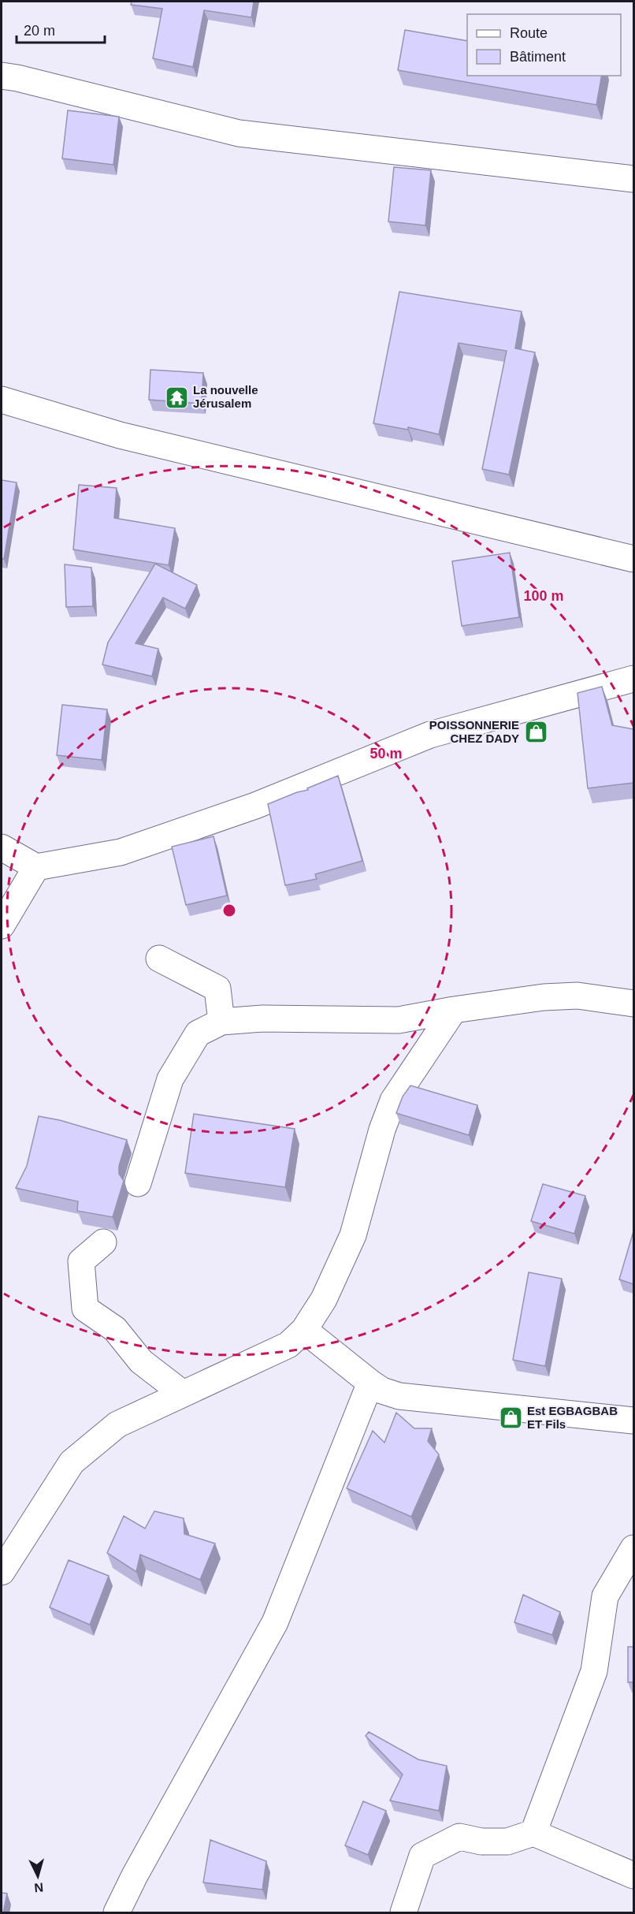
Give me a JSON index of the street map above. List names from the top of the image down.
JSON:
{
  "places": {
    "temple": ["La nouvelle Jérusalem"],
    "shop": ["POISSONNERIE CHEZ DADY", "Est EGBAGBAB ET Fils"]
  },
  "legend": ["Route", "Bâtiment"],
  "scale_bar": "20 m",
  "north": "bottom",
  "rings": ["100 m", "50 m"]
}
